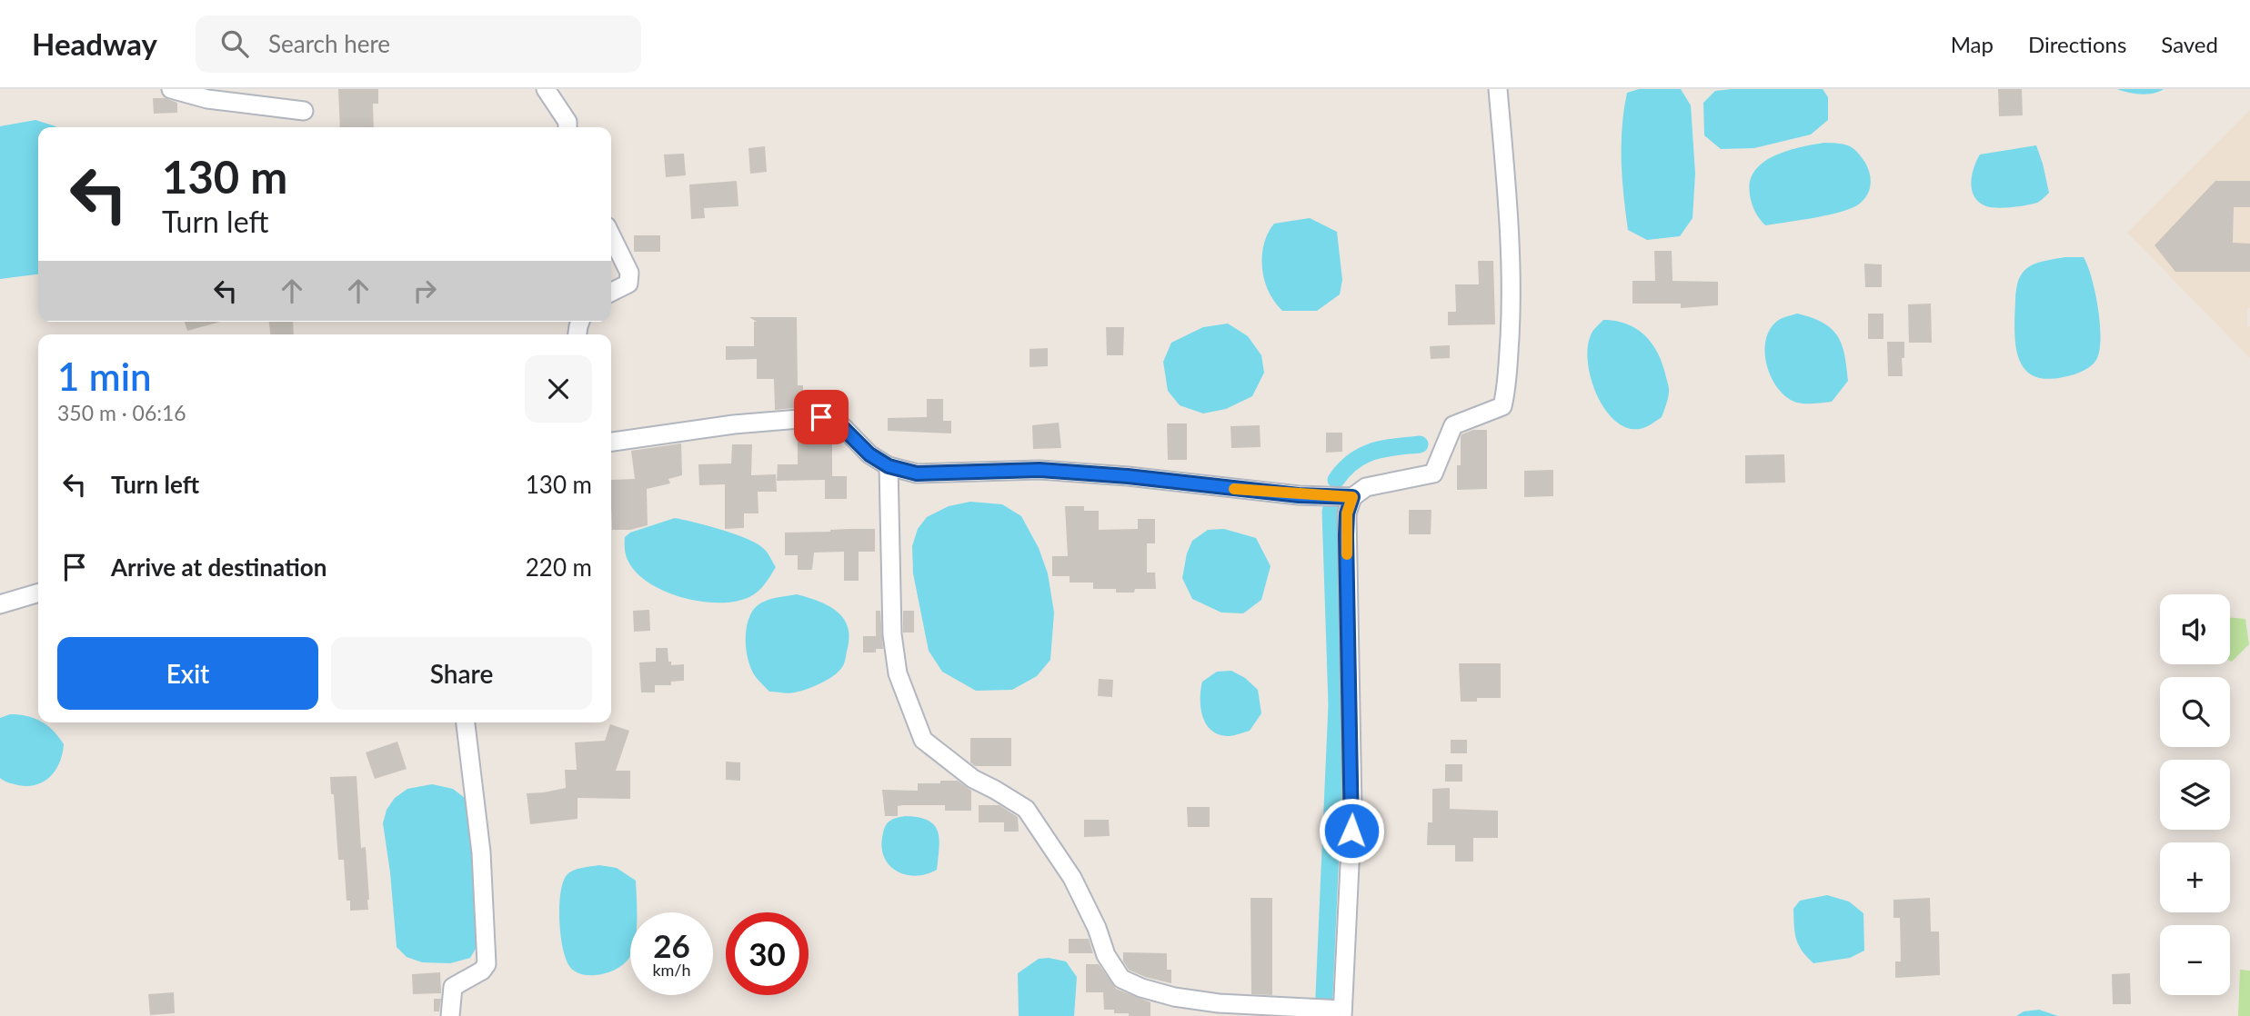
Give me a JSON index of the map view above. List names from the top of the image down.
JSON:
{
  "page": {
    "header": "Headway",
    "search": "Search here",
    "nav": ["Map", "Directions", "Saved"],
    "turn": ["130 m", "Turn left"],
    "heading": ["1 min", "350 m · 06:16"],
    "list": [
      {
        "name": "Turn left",
        "value": "130 m"
      },
      {
        "name": "Arrive at destination",
        "value": "220 m"
      }
    ],
    "map_buttons": ["+", "−"],
    "buttons": ["Exit", "Share"],
    "speed": "26 km/h",
    "limit": "30"
  }
}
